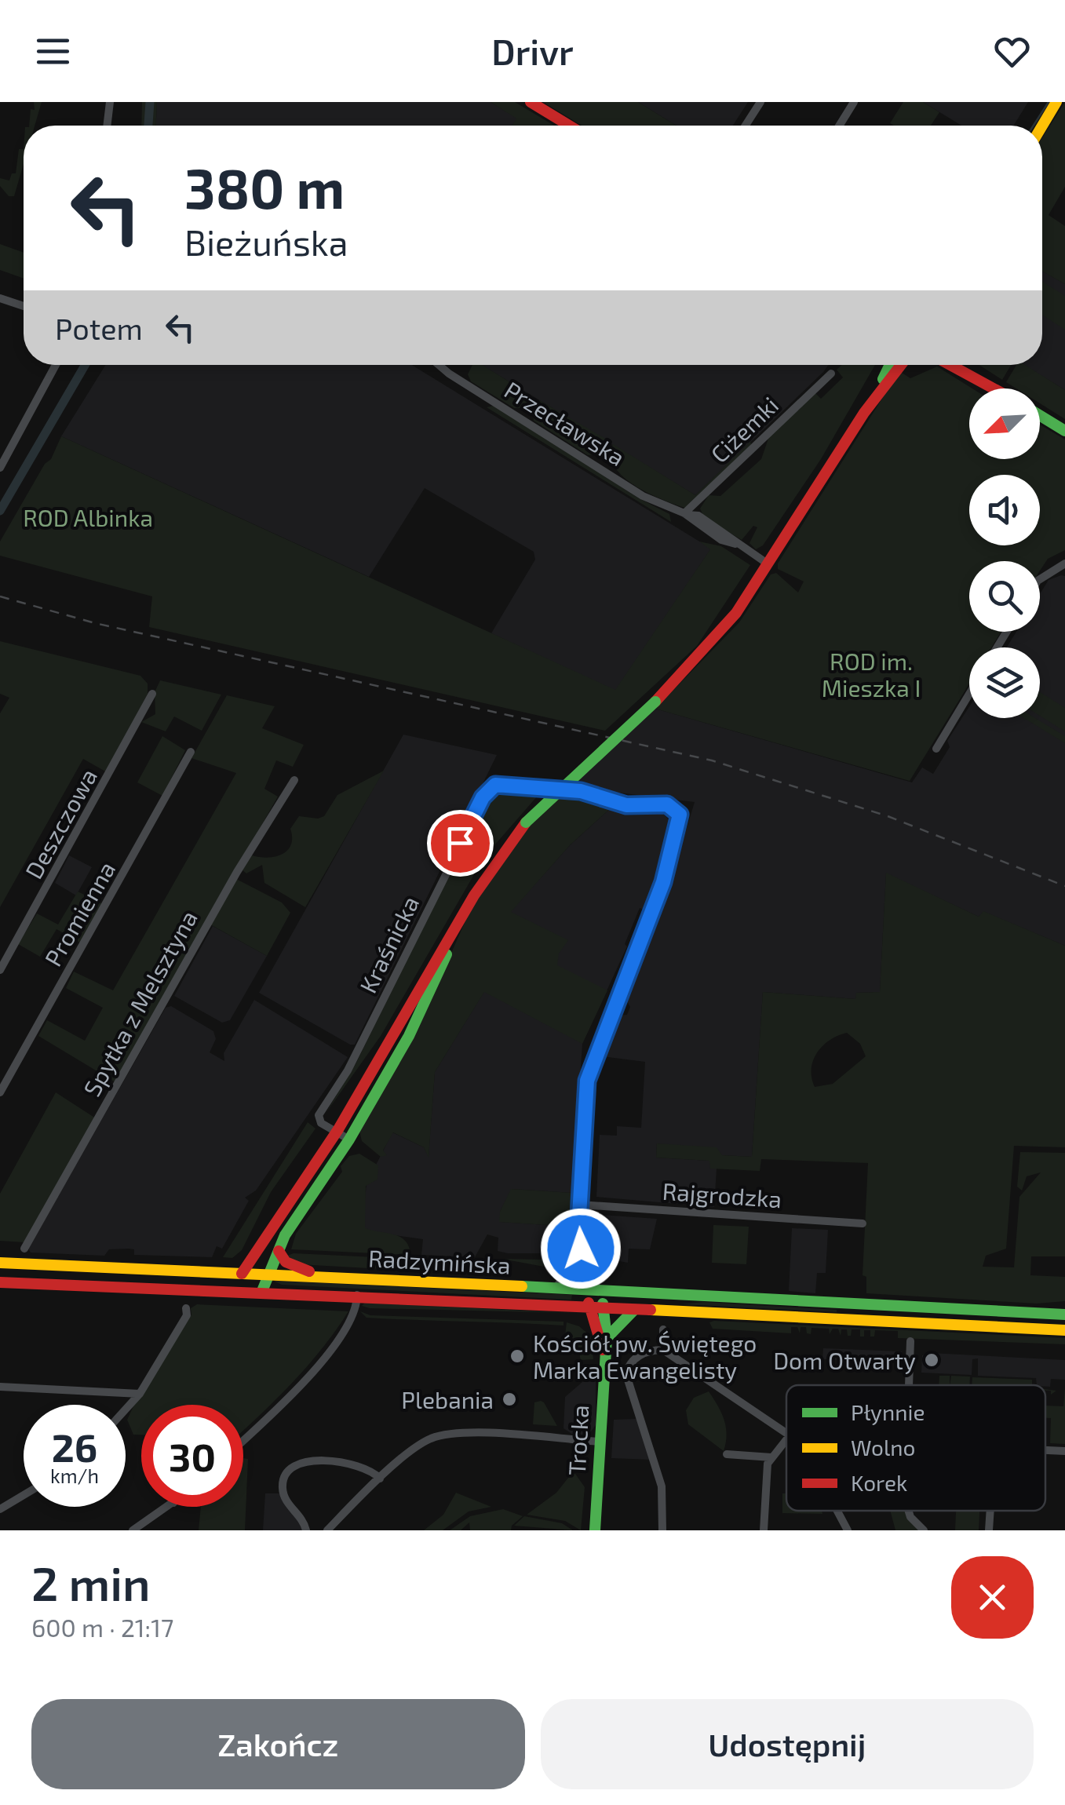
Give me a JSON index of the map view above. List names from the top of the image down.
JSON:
{
  "streets": {
    "street": [
      "Przecławska",
      "Ciżemki",
      "Deszczowa",
      "Promienna",
      "Kraśnicka",
      "Spytka z Melsztyna",
      "Rajgrodzka",
      "Radzymińska",
      "Trocka"
    ]
  },
  "crossings": [
    ["Przecławska", "Ciżemki"],
    ["Kraśnicka", "Rajgrodzka"],
    ["Radzymińska", "Trocka"]
  ],
  "parks": ["ROD Albinka", "ROD im. Mieszka I"],
  "places": ["Kościół pw. Świętego Marka Ewangelisty", "Dom Otwarty", "Plebania"],
  "legend": ["Płynnie", "Wolno", "Korek"],
  "north": "bottom left",
  "page": {
    "header": "Drivr",
    "turn": ["380 m", "Bieżuńska"],
    "then": "Potem",
    "speed": "26 km/h",
    "limit": "30",
    "heading": ["2 min", "600 m · 21:17"],
    "buttons": ["Zakończ", "Udostępnij"]
  }
}
